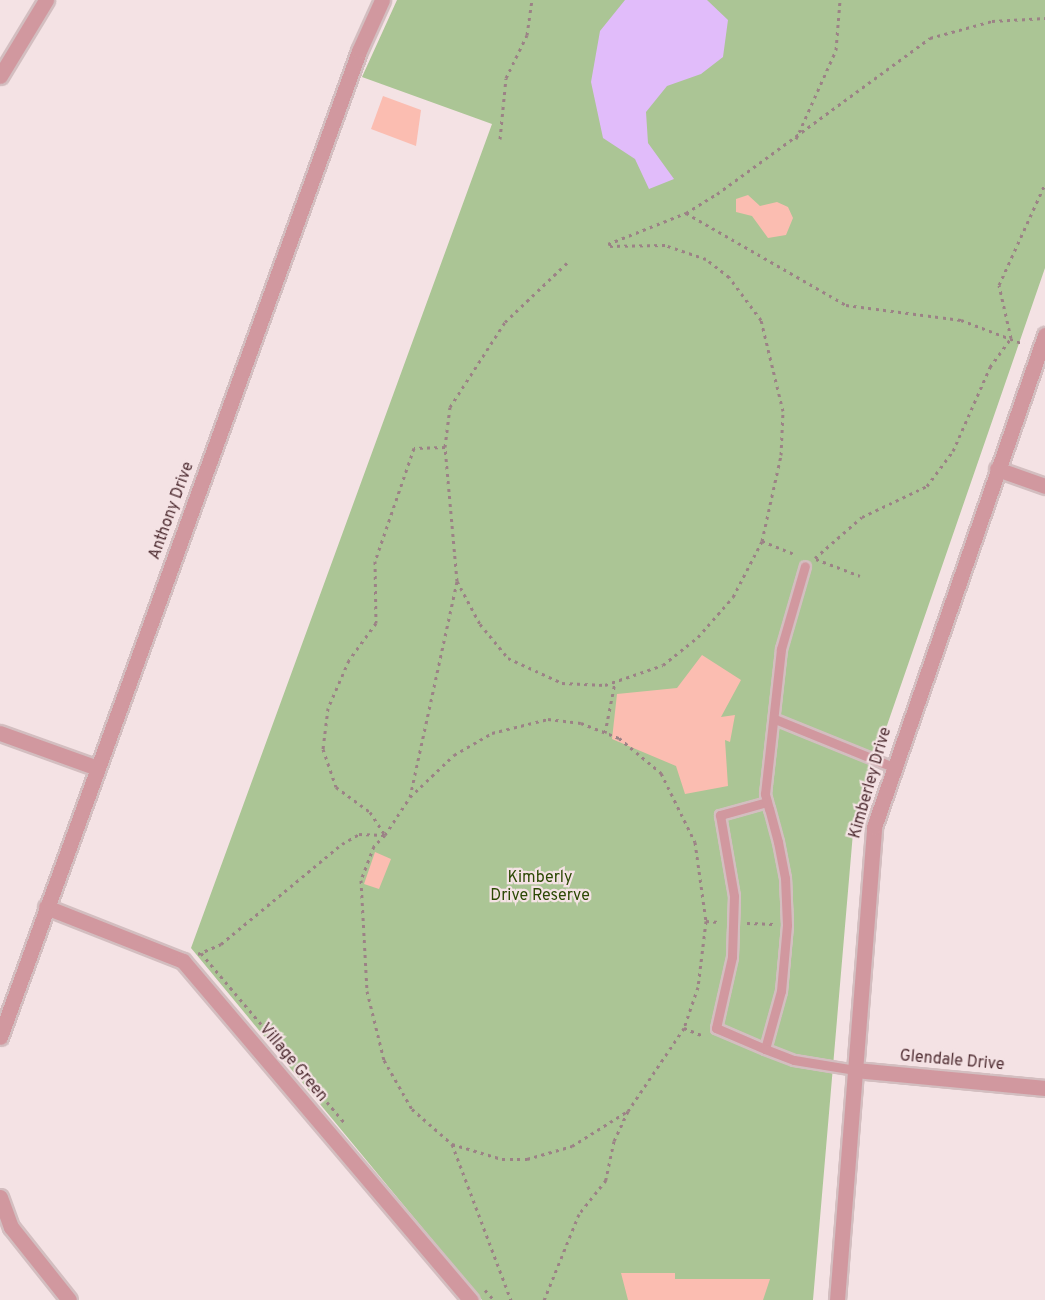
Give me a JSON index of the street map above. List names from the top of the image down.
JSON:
{
  "streets": {
    "street": [
      "Anthony Drive",
      "Kimberley Drive",
      "Glendale Drive",
      "Village Green"
    ]
  },
  "crossings": [
    ["Anthony Drive", "Village Green"],
    ["Kimberley Drive", "Glendale Drive"]
  ],
  "parks": ["Kimberly Drive Reserve"]
}
